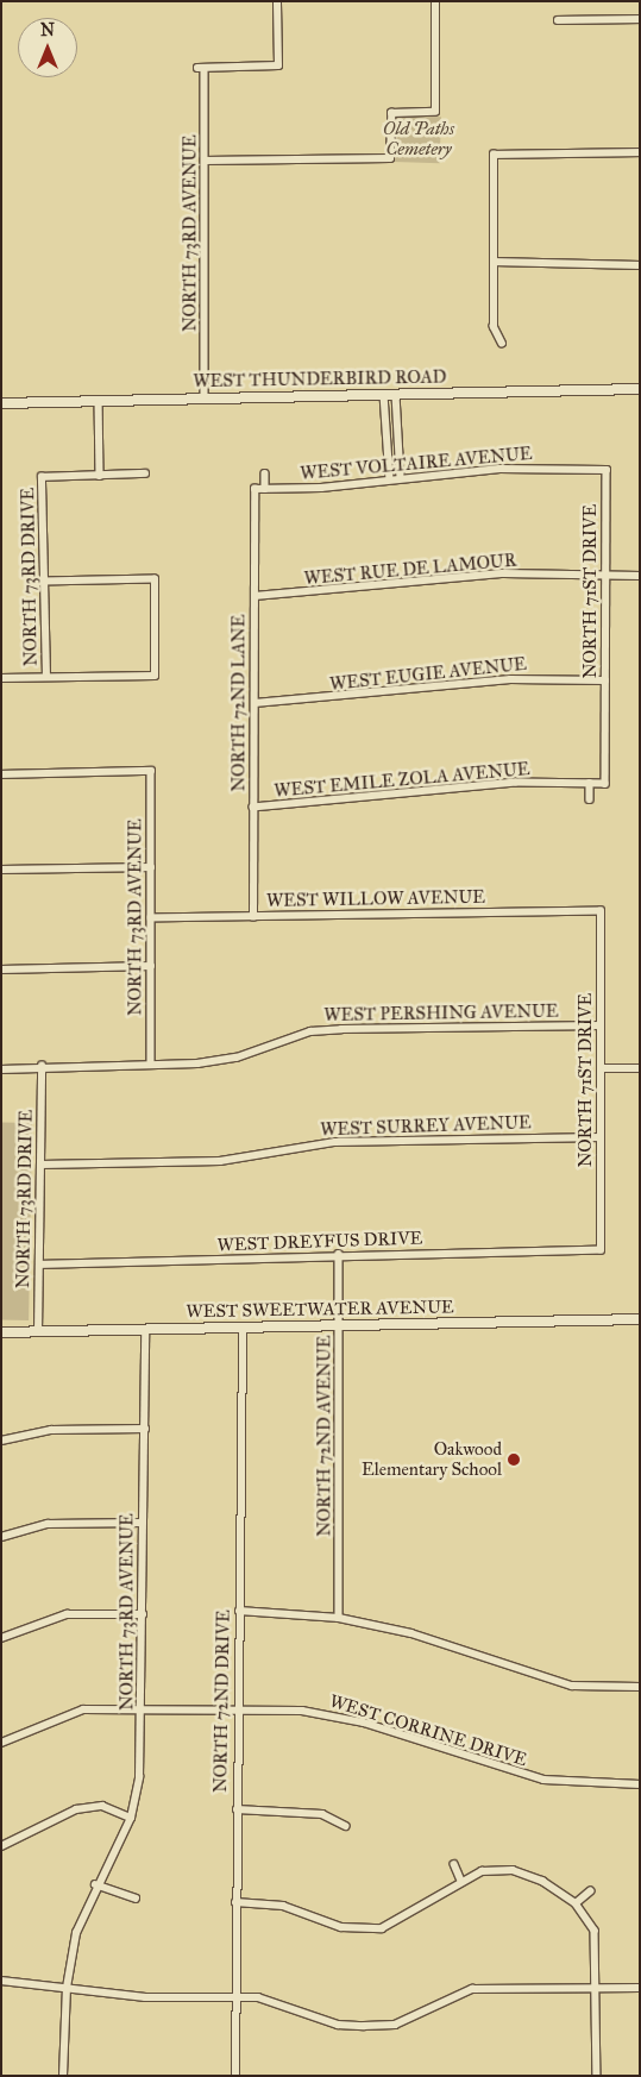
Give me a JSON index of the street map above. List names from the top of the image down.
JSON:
{
  "streets": {
    "main road": ["WEST THUNDERBIRD ROAD", "WEST SWEETWATER AVENUE"],
    "street": [
      "NORTH 73RD AVENUE",
      "WEST VOLTAIRE AVENUE",
      "WEST RUE DE LAMOUR",
      "NORTH 73RD DRIVE",
      "NORTH 71ST DRIVE",
      "WEST EUGIE AVENUE",
      "NORTH 72ND LANE",
      "WEST EMILE ZOLA AVENUE",
      "WEST WILLOW AVENUE",
      "WEST PERSHING AVENUE",
      "WEST SURREY AVENUE",
      "WEST DREYFUS DRIVE",
      "NORTH 72ND AVENUE",
      "NORTH 72ND DRIVE",
      "WEST CORRINE DRIVE"
    ]
  },
  "crossings": [
    ["NORTH 73RD AVENUE", "WEST THUNDERBIRD ROAD"],
    ["NORTH 73RD AVENUE", "WEST WILLOW AVENUE"],
    ["NORTH 73RD AVENUE", "WEST PERSHING AVENUE"],
    ["NORTH 73RD AVENUE", "WEST SWEETWATER AVENUE"],
    ["NORTH 73RD AVENUE", "WEST CORRINE DRIVE"],
    ["WEST VOLTAIRE AVENUE", "NORTH 71ST DRIVE"],
    ["WEST VOLTAIRE AVENUE", "NORTH 72ND LANE"],
    ["WEST RUE DE LAMOUR", "NORTH 71ST DRIVE"],
    ["WEST RUE DE LAMOUR", "NORTH 72ND LANE"],
    ["NORTH 73RD DRIVE", "WEST PERSHING AVENUE"],
    ["NORTH 73RD DRIVE", "WEST SURREY AVENUE"],
    ["NORTH 73RD DRIVE", "WEST DREYFUS DRIVE"],
    ["NORTH 73RD DRIVE", "WEST SWEETWATER AVENUE"],
    ["NORTH 71ST DRIVE", "WEST EUGIE AVENUE"],
    ["NORTH 71ST DRIVE", "WEST EMILE ZOLA AVENUE"],
    ["NORTH 71ST DRIVE", "WEST WILLOW AVENUE"],
    ["NORTH 71ST DRIVE", "WEST PERSHING AVENUE"],
    ["NORTH 71ST DRIVE", "WEST SURREY AVENUE"],
    ["NORTH 71ST DRIVE", "WEST DREYFUS DRIVE"],
    ["WEST EUGIE AVENUE", "NORTH 72ND LANE"],
    ["NORTH 72ND LANE", "WEST EMILE ZOLA AVENUE"],
    ["NORTH 72ND LANE", "WEST WILLOW AVENUE"],
    ["WEST DREYFUS DRIVE", "NORTH 72ND AVENUE"],
    ["WEST SWEETWATER AVENUE", "NORTH 72ND AVENUE"],
    ["WEST SWEETWATER AVENUE", "NORTH 72ND DRIVE"],
    ["NORTH 72ND DRIVE", "WEST CORRINE DRIVE"]
  ],
  "parks": ["Old Paths Cemetery"],
  "places": ["Oakwood Elementary School"],
  "north": "top"
}
